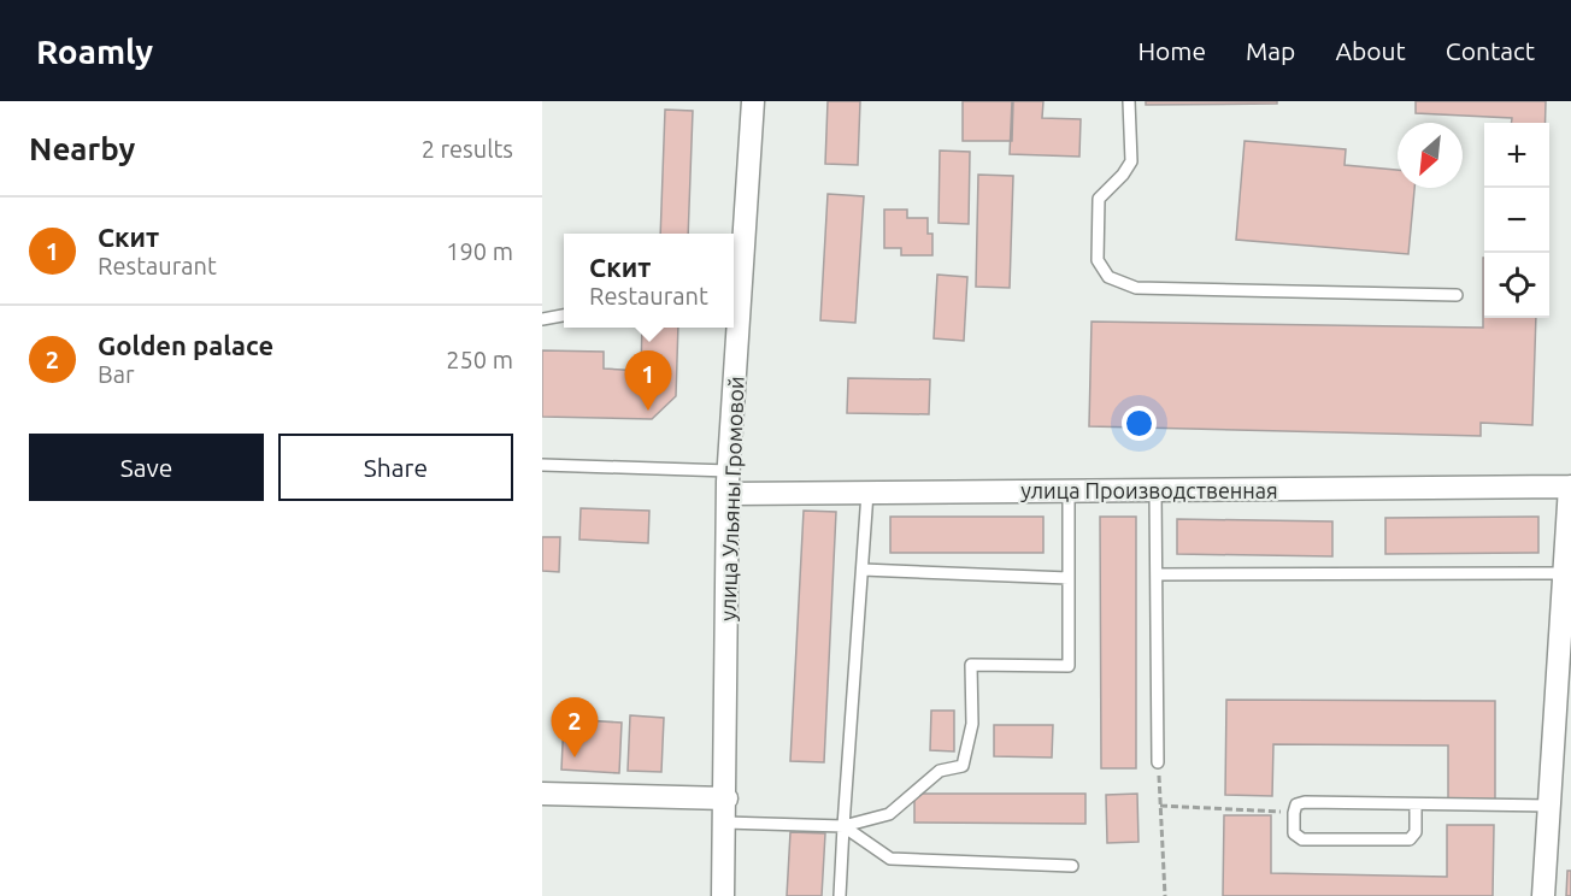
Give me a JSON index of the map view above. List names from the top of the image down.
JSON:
{
  "streets": {
    "street": ["улица Производственная", "улица Ульяны Громовой"]
  },
  "crossings": [
    ["улица Производственная", "улица Ульяны Громовой"]
  ],
  "north": "bottom left",
  "page": {
    "header": "Roamly",
    "nav": [
      "Home",
      "Map",
      "About",
      "Contact"
    ],
    "heading": ["Nearby", "2 results"],
    "map_buttons": ["+", "−"],
    "list": [
      {
        "mark": "1",
        "name": "Скит",
        "note": "Restaurant",
        "value": "190 m"
      },
      {
        "mark": "2",
        "name": "Golden palace",
        "note": "Bar",
        "value": "250 m"
      }
    ],
    "popup": ["Скит", "Restaurant"],
    "pins": ["1", "2"],
    "buttons": ["Save", "Share"]
  }
}
